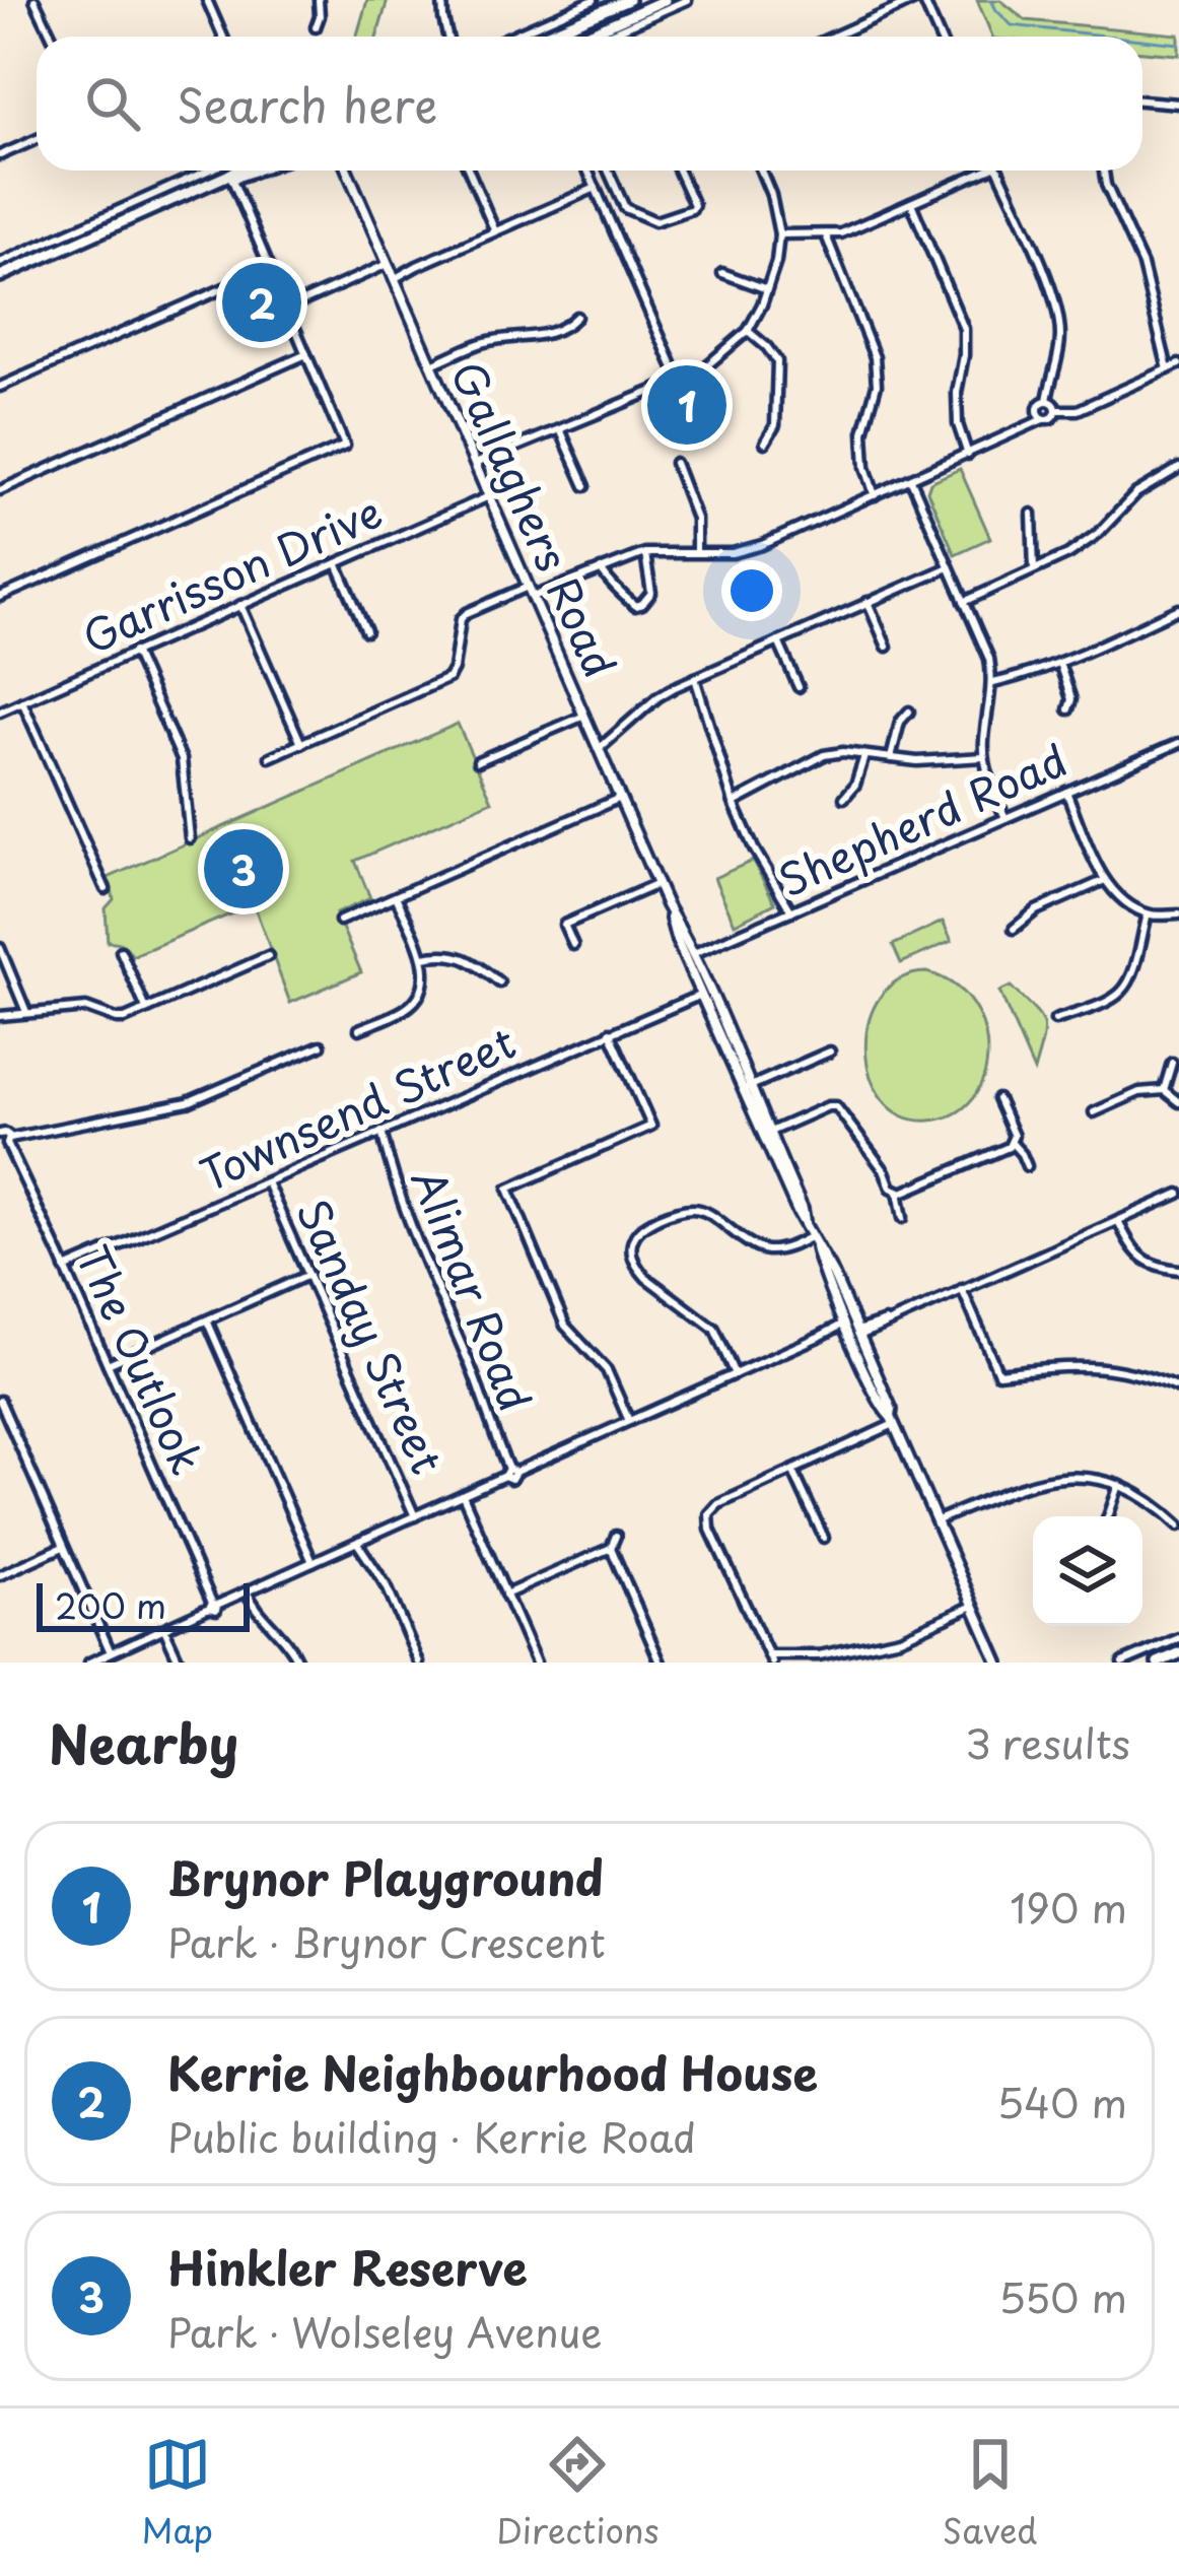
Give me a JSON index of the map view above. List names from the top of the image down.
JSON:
{
  "streets": {
    "street": [
      "Gallaghers Road",
      "Garrisson Drive",
      "Shepherd Road",
      "Townsend Street",
      "Alimar Road",
      "Sanday Street",
      "The Outlook"
    ]
  },
  "crossings": [
    ["Gallaghers Road", "Garrisson Drive"],
    ["Gallaghers Road", "Shepherd Road"],
    ["Gallaghers Road", "Townsend Street"],
    ["Townsend Street", "Alimar Road"],
    ["Townsend Street", "Sanday Street"],
    ["Townsend Street", "The Outlook"]
  ],
  "scale_bar": "200 m",
  "page": {
    "search": "Search here",
    "pins": ["2", "1", "3"],
    "scale": "200 m",
    "heading": ["Nearby", "3 results"],
    "list": [
      {
        "mark": "1",
        "name": "Brynor Playground",
        "note": "Park · Brynor Crescent",
        "value": "190 m"
      },
      {
        "mark": "2",
        "name": "Kerrie Neighbourhood House",
        "note": "Public building · Kerrie Road",
        "value": "540 m"
      },
      {
        "mark": "3",
        "name": "Hinkler Reserve",
        "note": "Park · Wolseley Avenue",
        "value": "550 m"
      }
    ],
    "nav": ["Map", "Directions", "Saved"]
  }
}
